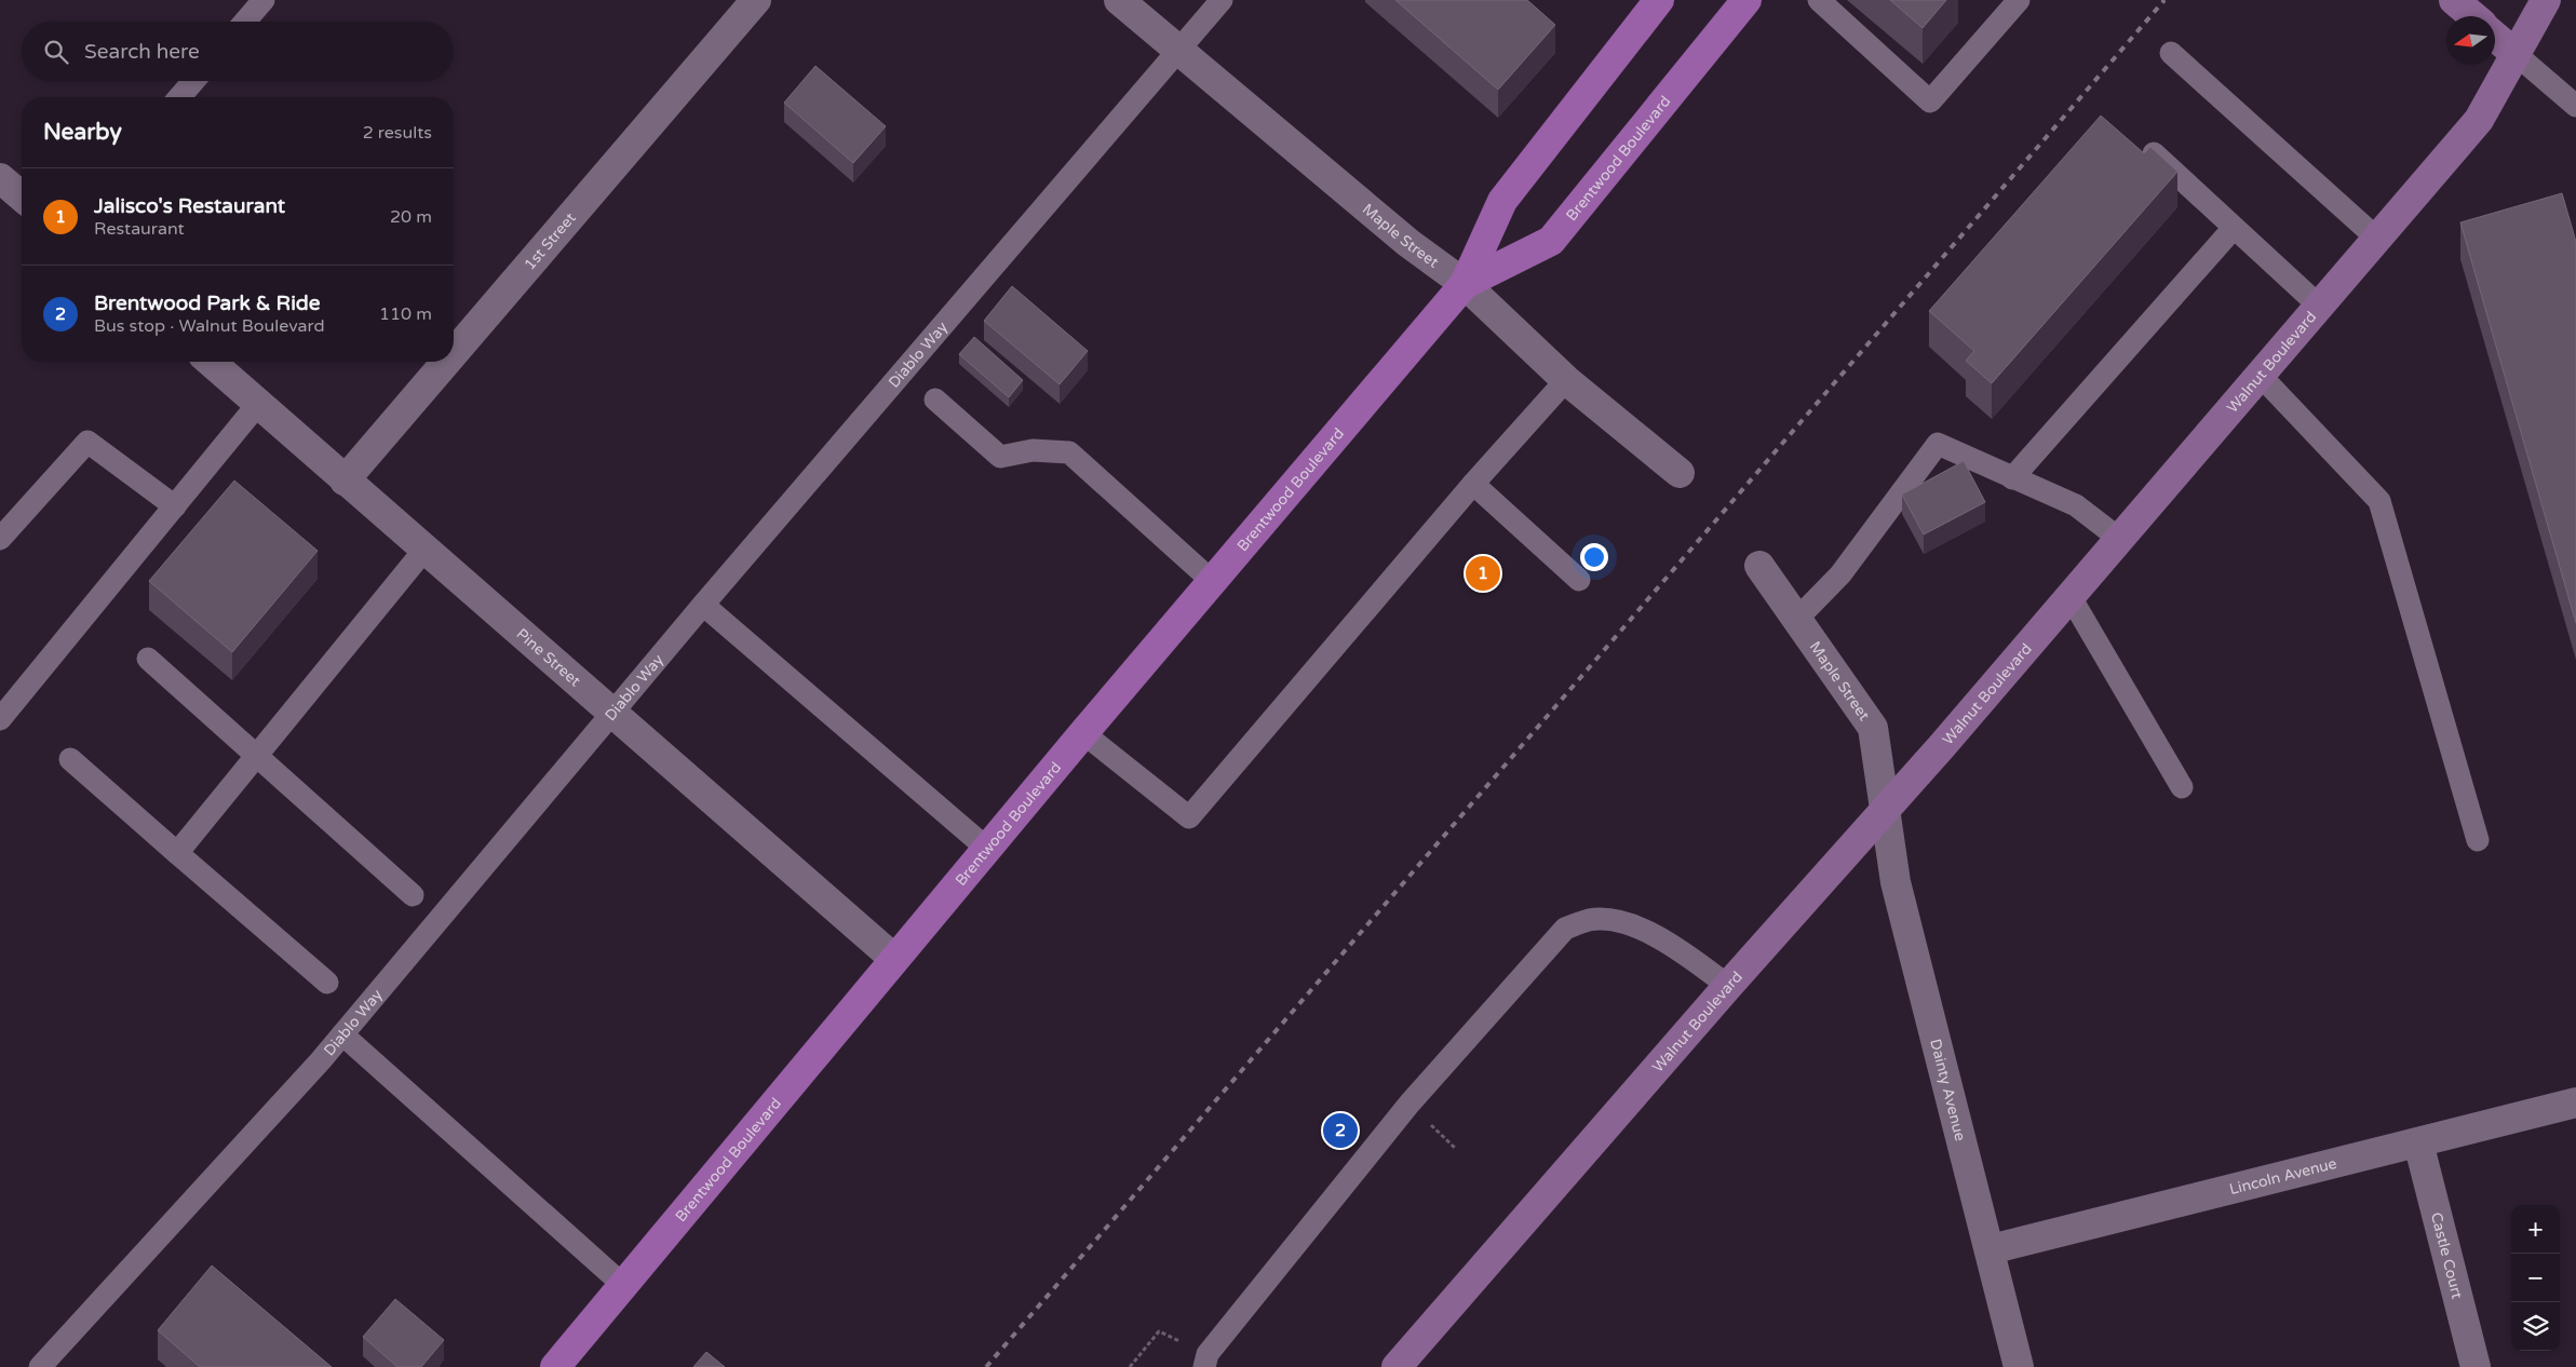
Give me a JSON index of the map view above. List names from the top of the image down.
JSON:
{
  "streets": {
    "main road": ["Brentwood Boulevard"],
    "street": [
      "Maple Street",
      "1st Street",
      "Walnut Boulevard",
      "Pine Street",
      "Dainty Avenue",
      "Lincoln Avenue",
      "Castle Court"
    ],
    "lane": ["Diablo Way"]
  },
  "crossings": [
    ["Brentwood Boulevard", "Maple Street"],
    ["Brentwood Boulevard", "Pine Street"],
    ["Maple Street", "Diablo Way"],
    ["Maple Street", "Walnut Boulevard"],
    ["Maple Street", "Dainty Avenue"],
    ["1st Street", "Pine Street"],
    ["Diablo Way", "Pine Street"],
    ["Walnut Boulevard", "Dainty Avenue"],
    ["Dainty Avenue", "Lincoln Avenue"],
    ["Lincoln Avenue", "Castle Court"]
  ],
  "north": "left",
  "page": {
    "search": "Search here",
    "heading": ["Nearby", "2 results"],
    "list": [
      {
        "mark": "1",
        "name": "Jalisco's Restaurant",
        "note": "Restaurant",
        "value": "20 m"
      },
      {
        "mark": "2",
        "name": "Brentwood Park & Ride",
        "note": "Bus stop · Walnut Boulevard",
        "value": "110 m"
      }
    ],
    "pins": ["1", "2"],
    "map_buttons": ["+", "−"]
  }
}
